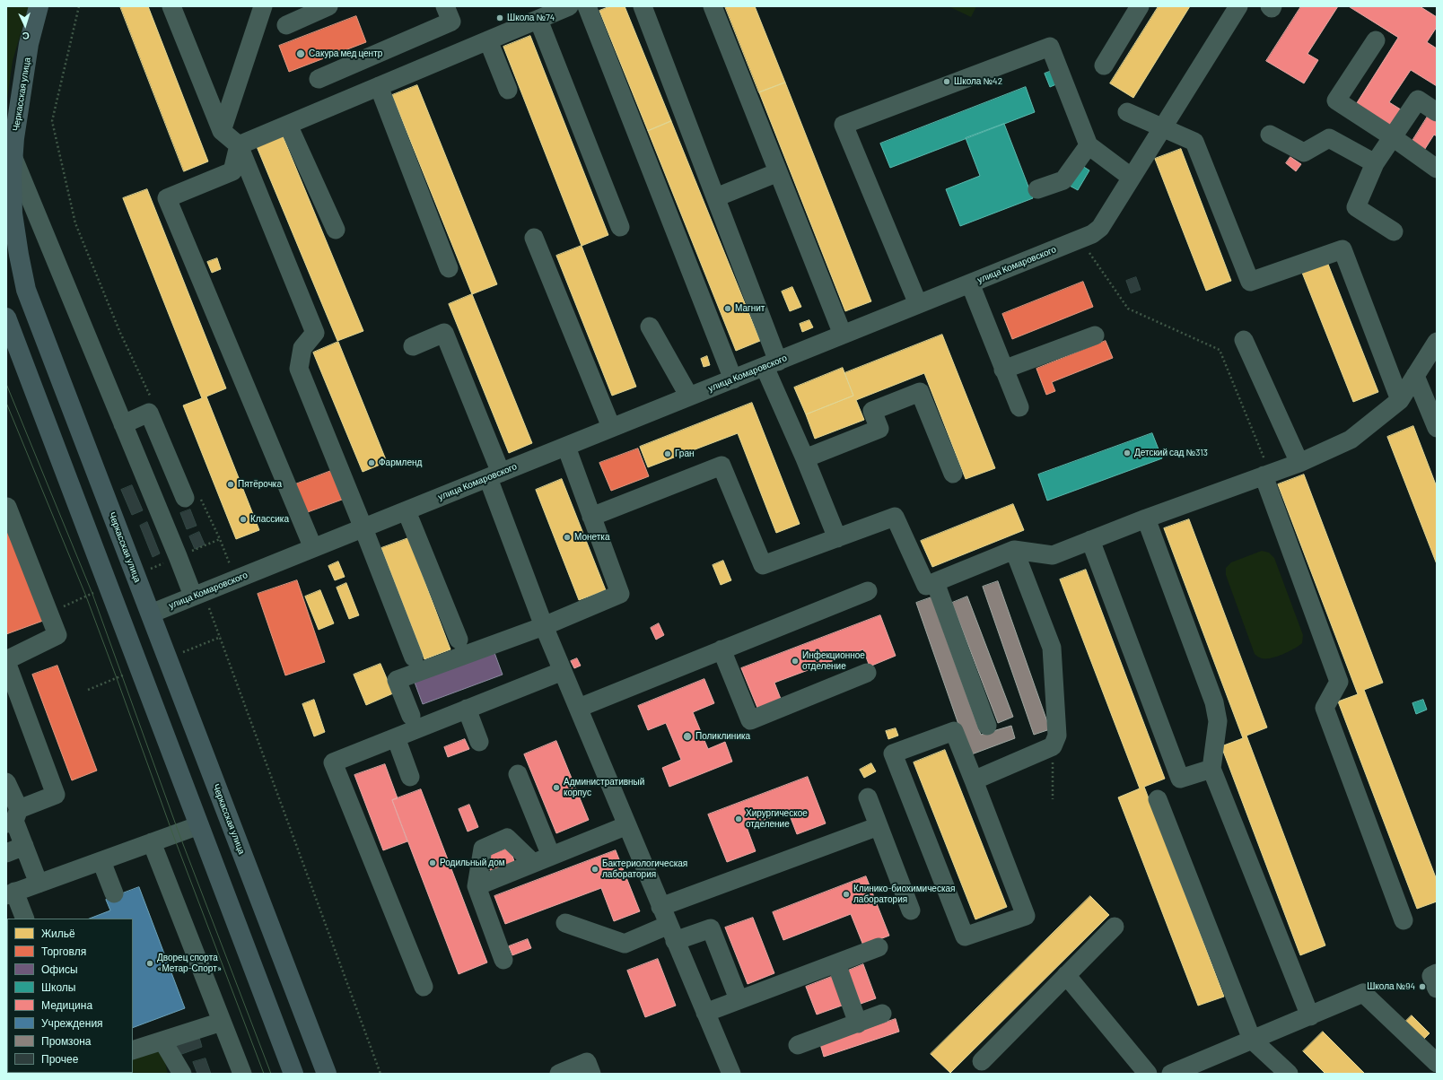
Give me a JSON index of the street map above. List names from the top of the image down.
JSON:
{
  "streets": {
    "main road": ["Черкасская улица"],
    "street": ["улица Комаровского"]
  },
  "crossings": [
    ["Черкасская улица", "улица Комаровского"]
  ],
  "places": [
    "Школа №74",
    "Сакура мед центр",
    "Школа №42",
    "Магнит",
    "Детский сад №313",
    "Гран",
    "Фармленд",
    "Пятёрочка",
    "Классика",
    "Монетка",
    "Инфекционное отделение",
    "Поликлиника",
    "Административный корпус",
    "Хирургическое отделение",
    "Родильный дом",
    "Бактериологическая лаборатория",
    "Клинико-биохимическая лаборатория",
    "Дворец спорта «Метар-Спорт»",
    "Школа №94"
  ],
  "legend": [
    "Жильё",
    "Торговля",
    "Офисы",
    "Школы",
    "Медицина",
    "Учреждения",
    "Промзона",
    "Прочее"
  ],
  "north": "bottom"
}
